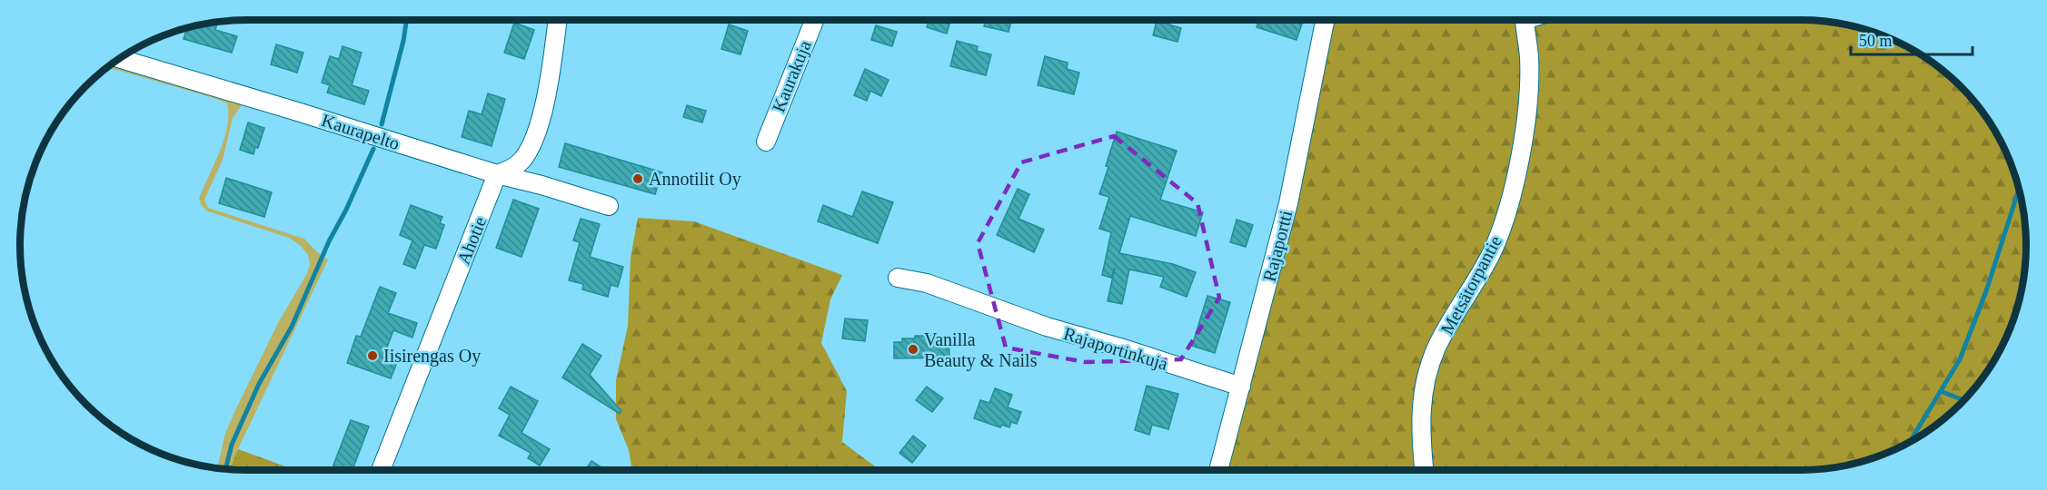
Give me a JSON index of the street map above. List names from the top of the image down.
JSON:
{
  "streets": {
    "street": [
      "Kaurakuja",
      "Kaurapelto",
      "Ahotie",
      "Rajaportti",
      "Metsätorpantie",
      "Rajaportinkuja"
    ]
  },
  "crossings": [
    ["Kaurapelto", "Ahotie"],
    ["Rajaportti", "Rajaportinkuja"]
  ],
  "places": ["Annotilit Oy", "Vanilla Beauty & Nails", "Iisirengas Oy"],
  "scale_bar": "50 m"
}
